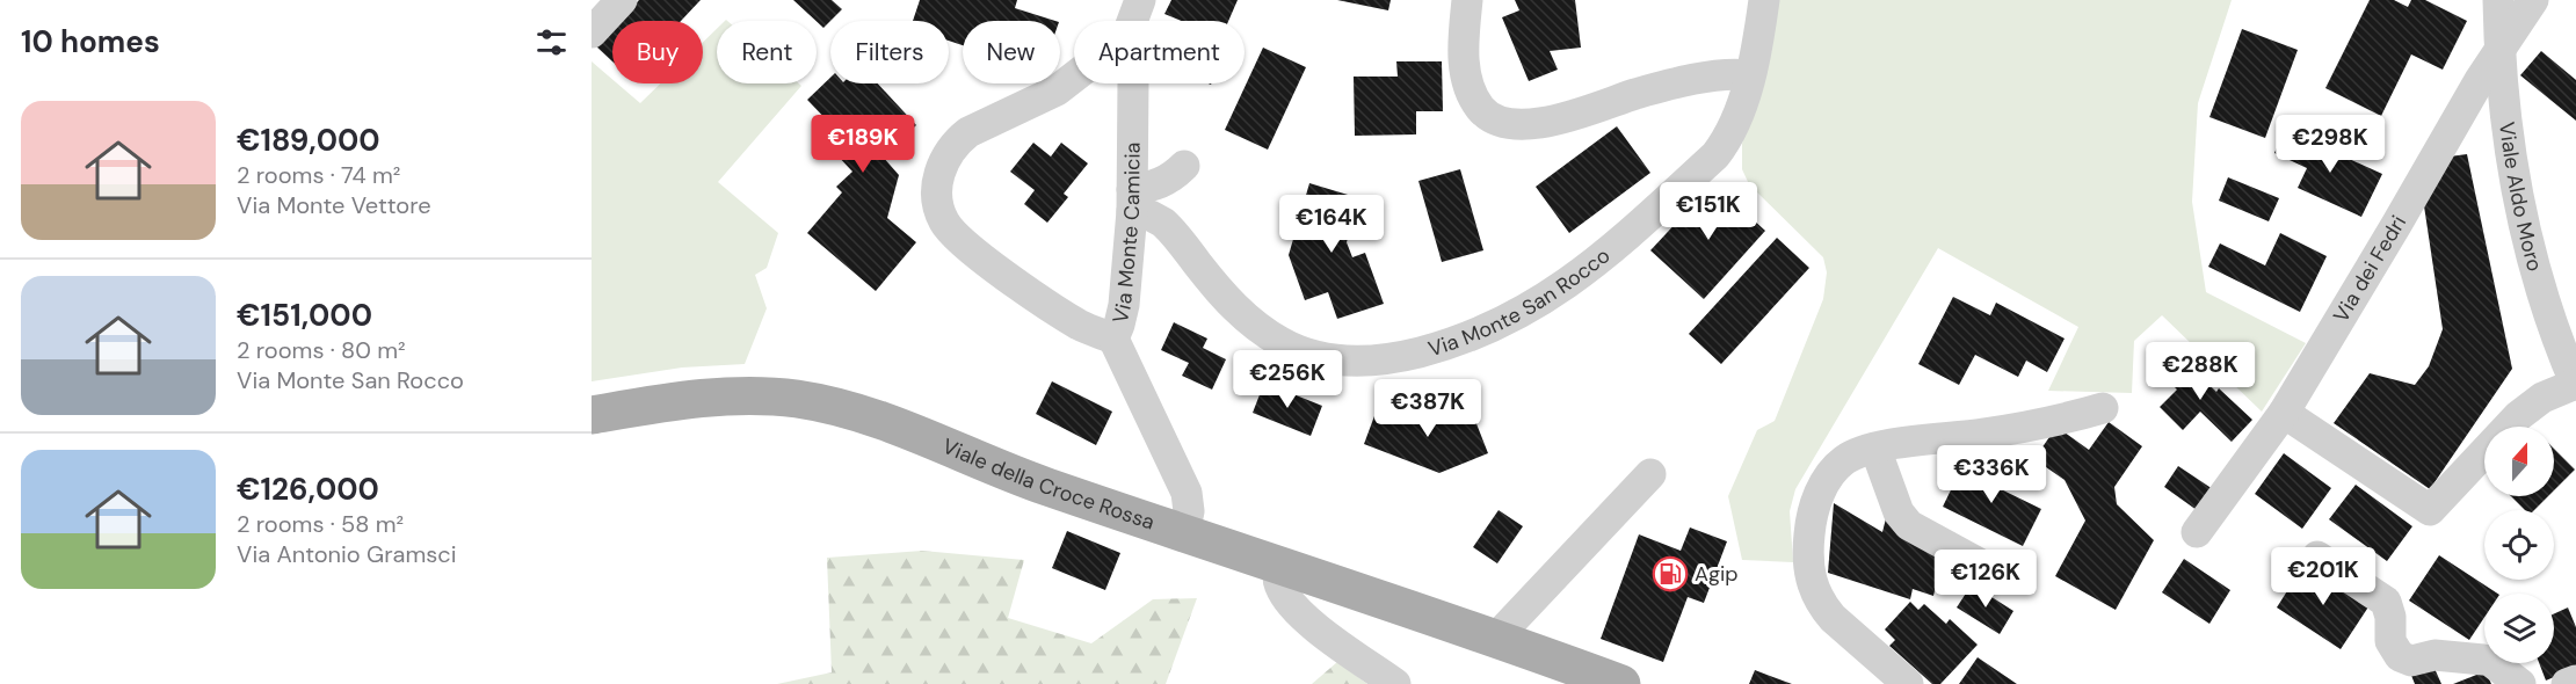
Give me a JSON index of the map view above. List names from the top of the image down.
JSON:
{
  "streets": {
    "main road": ["Viale della Croce Rossa"],
    "street": [
      "Viale Aldo Moro",
      "Via Monte Camicia",
      "Via dei Fedri",
      "Via Monte San Rocco"
    ]
  },
  "crossings": [
    ["Viale Aldo Moro", "Via dei Fedri"],
    ["Via Monte Camicia", "Via Monte San Rocco"],
    ["Via Monte Camicia", "Viale della Croce Rossa"]
  ],
  "places": {
    "fuel station": ["Agip"]
  },
  "north": "top",
  "page": {
    "heading": "10 homes",
    "chip": [
      "Buy",
      "Rent",
      "Filters",
      "New",
      "Apartment"
    ],
    "list": [
      {
        "name": "€189,000",
        "note": "2 rooms · 74 m² · Via Monte Vettore"
      },
      {
        "name": "€151,000",
        "note": "2 rooms · 80 m² · Via Monte San Rocco"
      },
      {
        "name": "€126,000",
        "note": "2 rooms · 58 m² · Via Antonio Gramsci"
      }
    ],
    "price": [
      "€189K",
      "€298K",
      "€151K",
      "€164K",
      "€288K",
      "€256K",
      "€387K",
      "€336K",
      "€201K",
      "€126K"
    ]
  }
}
